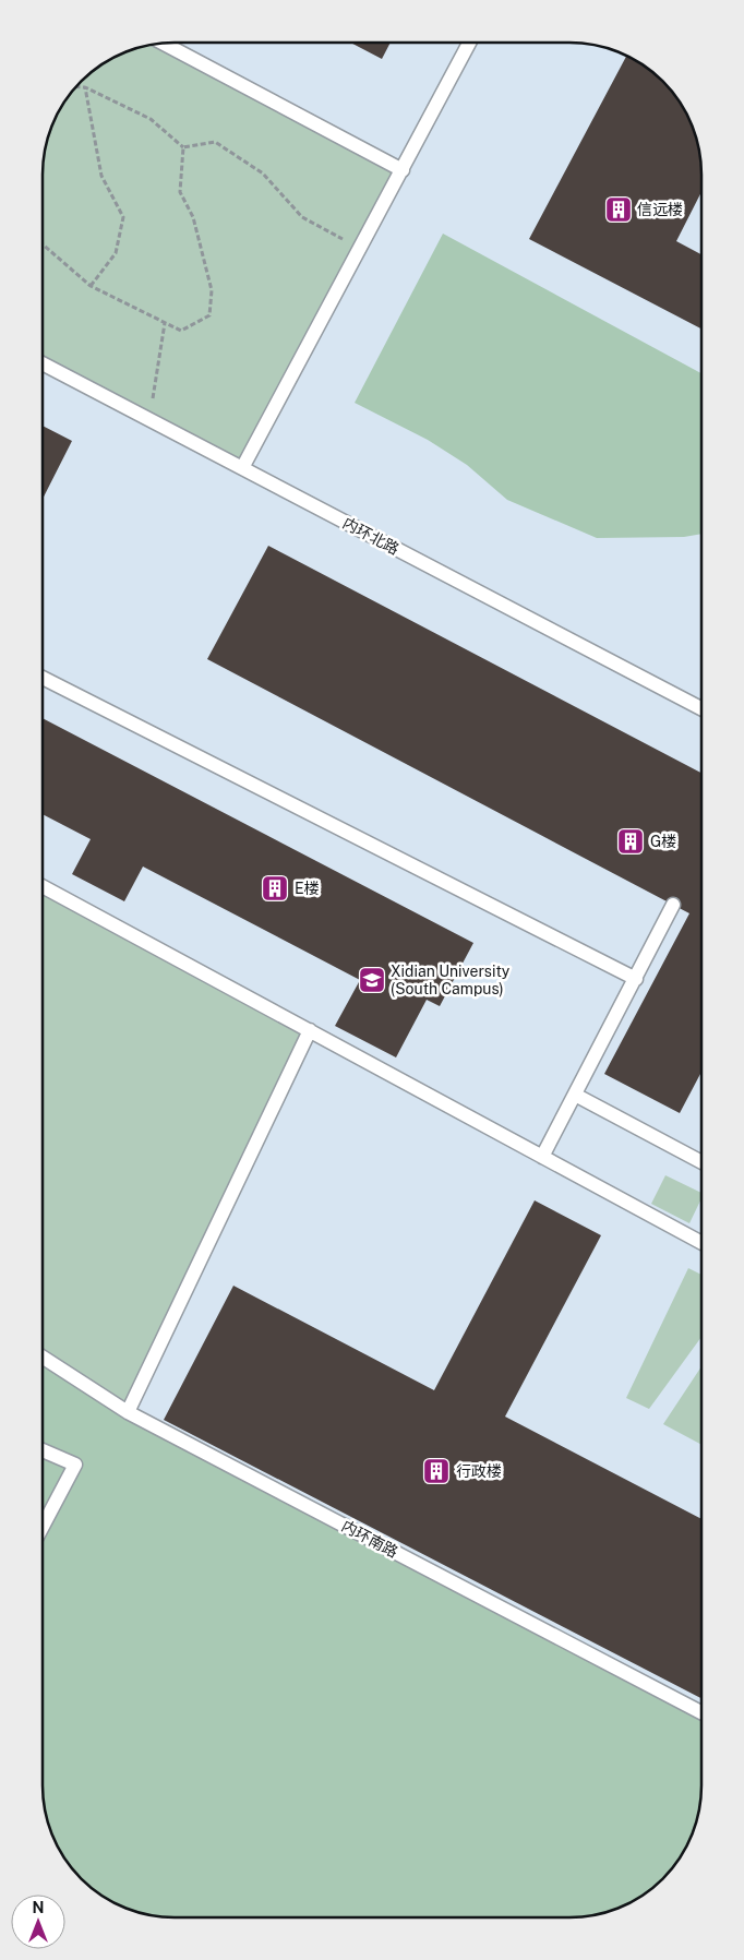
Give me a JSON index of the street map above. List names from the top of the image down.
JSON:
{
  "streets": {
    "lane": ["内环北路", "内环南路"]
  },
  "places": {
    "building": [
      "信远楼",
      "G楼",
      "E楼",
      "行政楼"
    ],
    "school or university": ["Xidian University (South Campus)"]
  },
  "north": "top"
}
